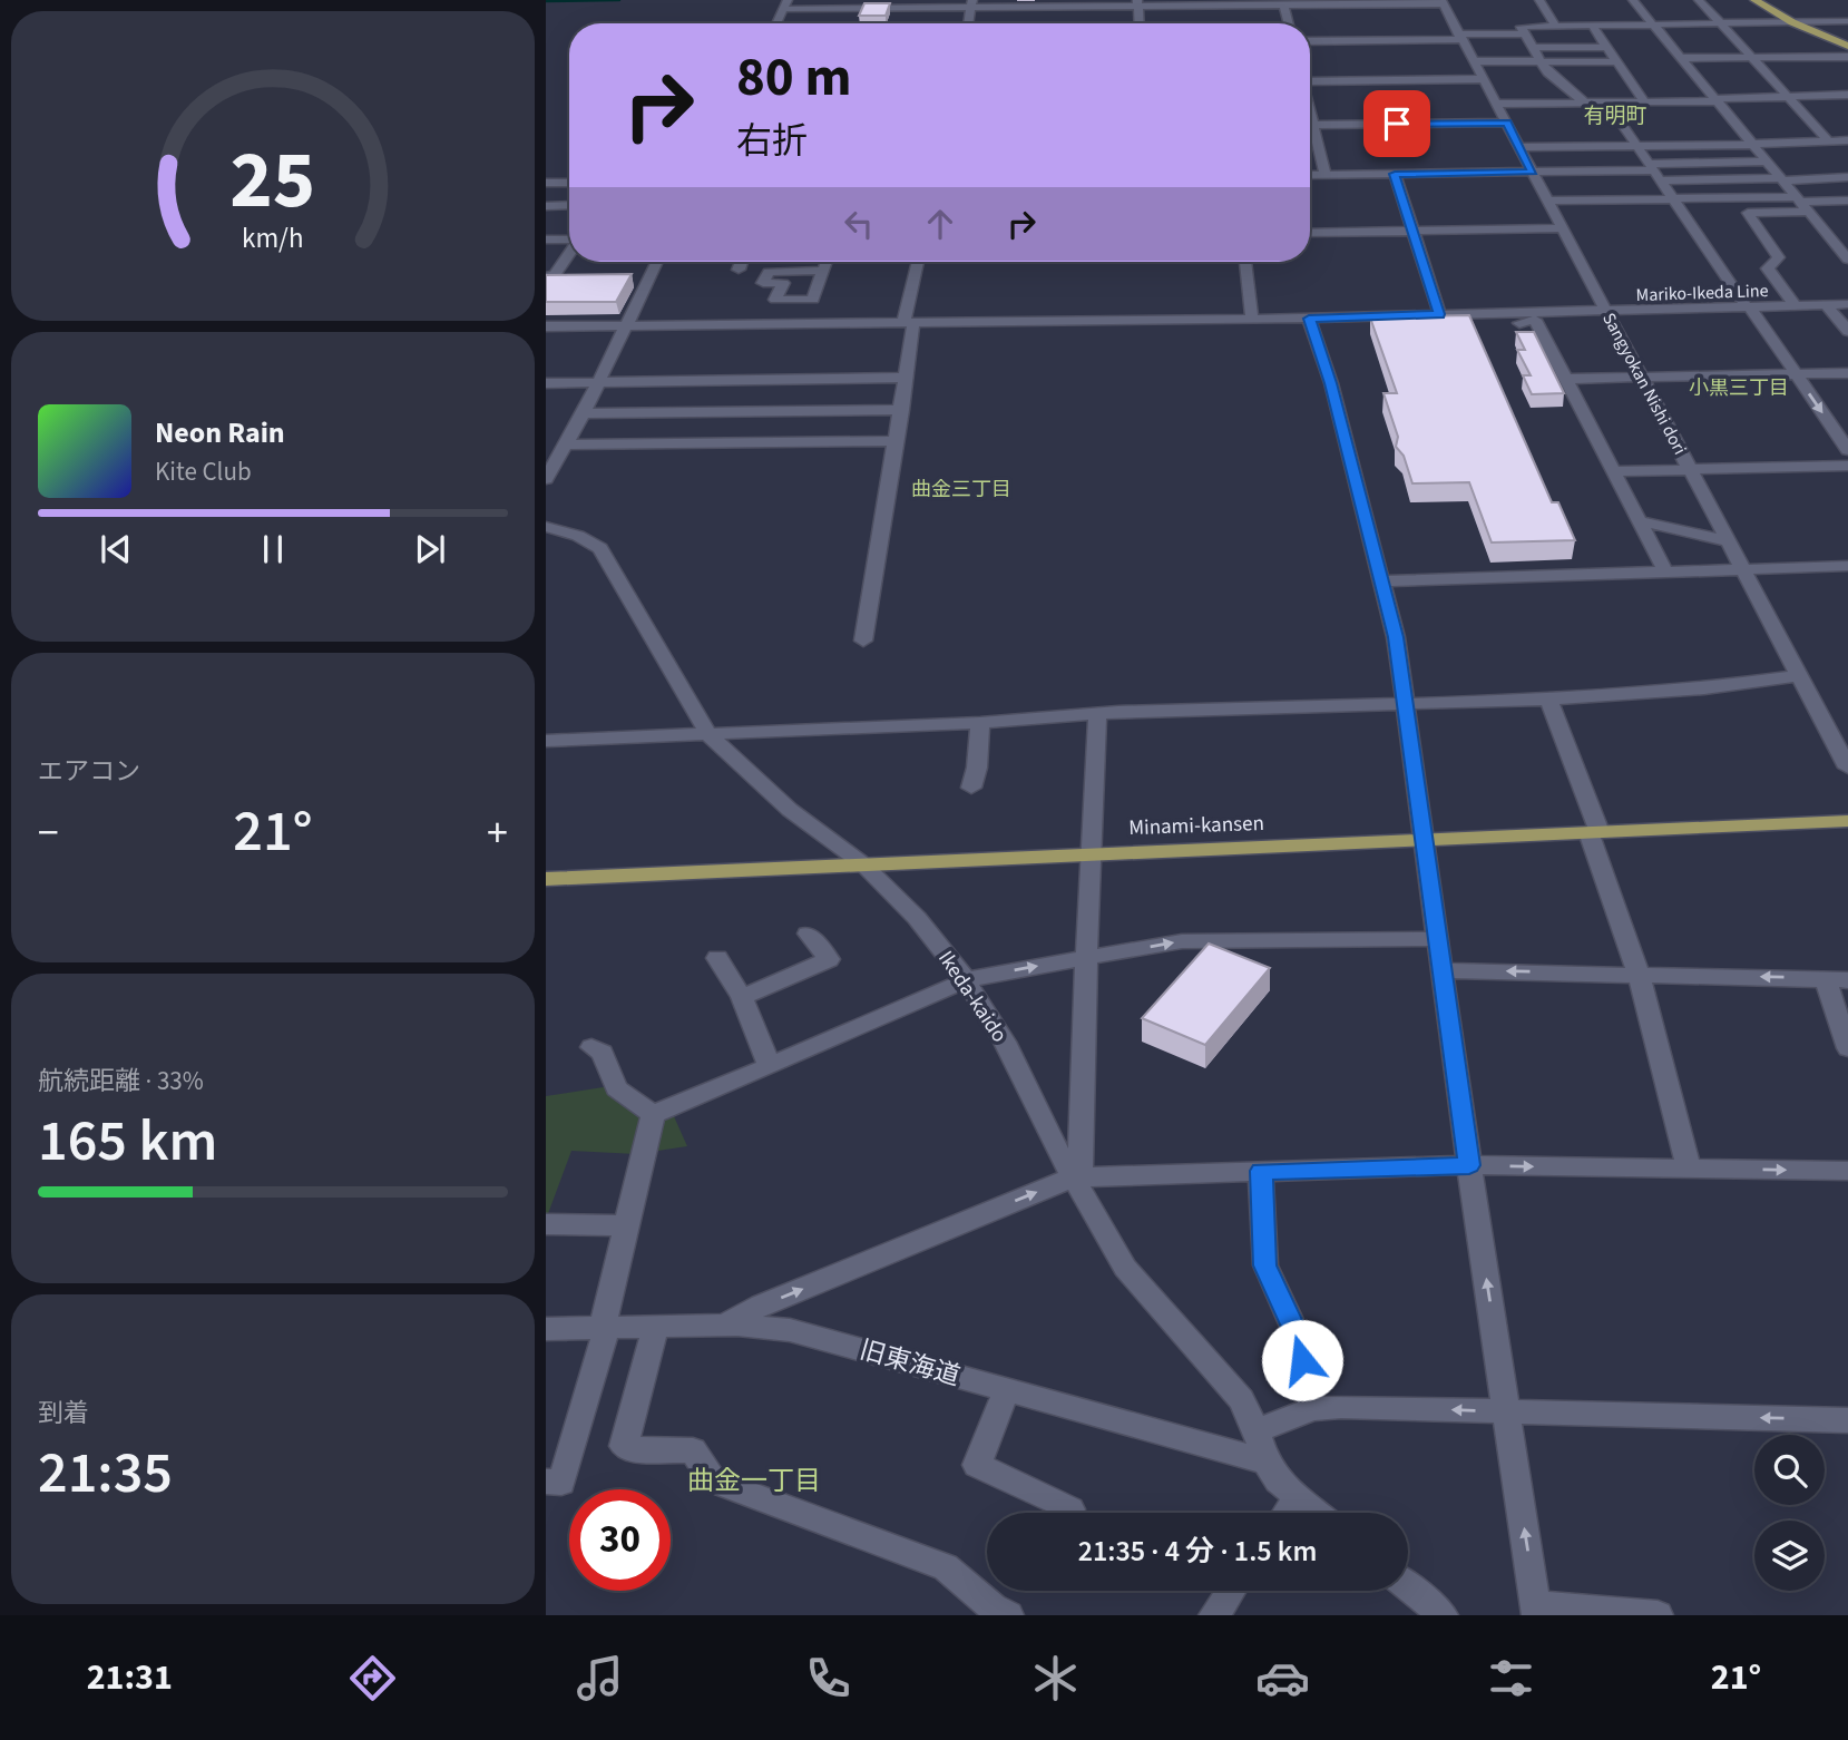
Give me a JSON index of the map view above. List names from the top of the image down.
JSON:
{
  "streets": {
    "main road": ["Minami-kansen"],
    "street": [
      "Mariko-Ikeda Line",
      "Sangyokan Nishi dori",
      "Ikeda-kaido",
      "旧東海道"
    ]
  },
  "crossings": [
    ["Mariko-Ikeda Line", "Sangyokan Nishi dori"],
    ["Minami-kansen", "Ikeda-kaido"],
    ["Ikeda-kaido", "旧東海道"]
  ],
  "districts": [
    "有明町",
    "小黒三丁目",
    "曲金三丁目",
    "曲金一丁目"
  ],
  "page": {
    "turn": ["80 m", "右折"],
    "song": ["Neon Rain", "Kite Club"],
    "tile": [
      "エアコン",
      ["航続距離 · 33%", "165 km"],
      ["到着", "21:35"]
    ],
    "heat": ["−", "21°", "+"],
    "limit": "30",
    "trip": "21:35 · 4 分 · 1.5 km",
    "tabs": ["21:31", "21°"],
    "gauge": ["25", "km/h"]
  }
}
